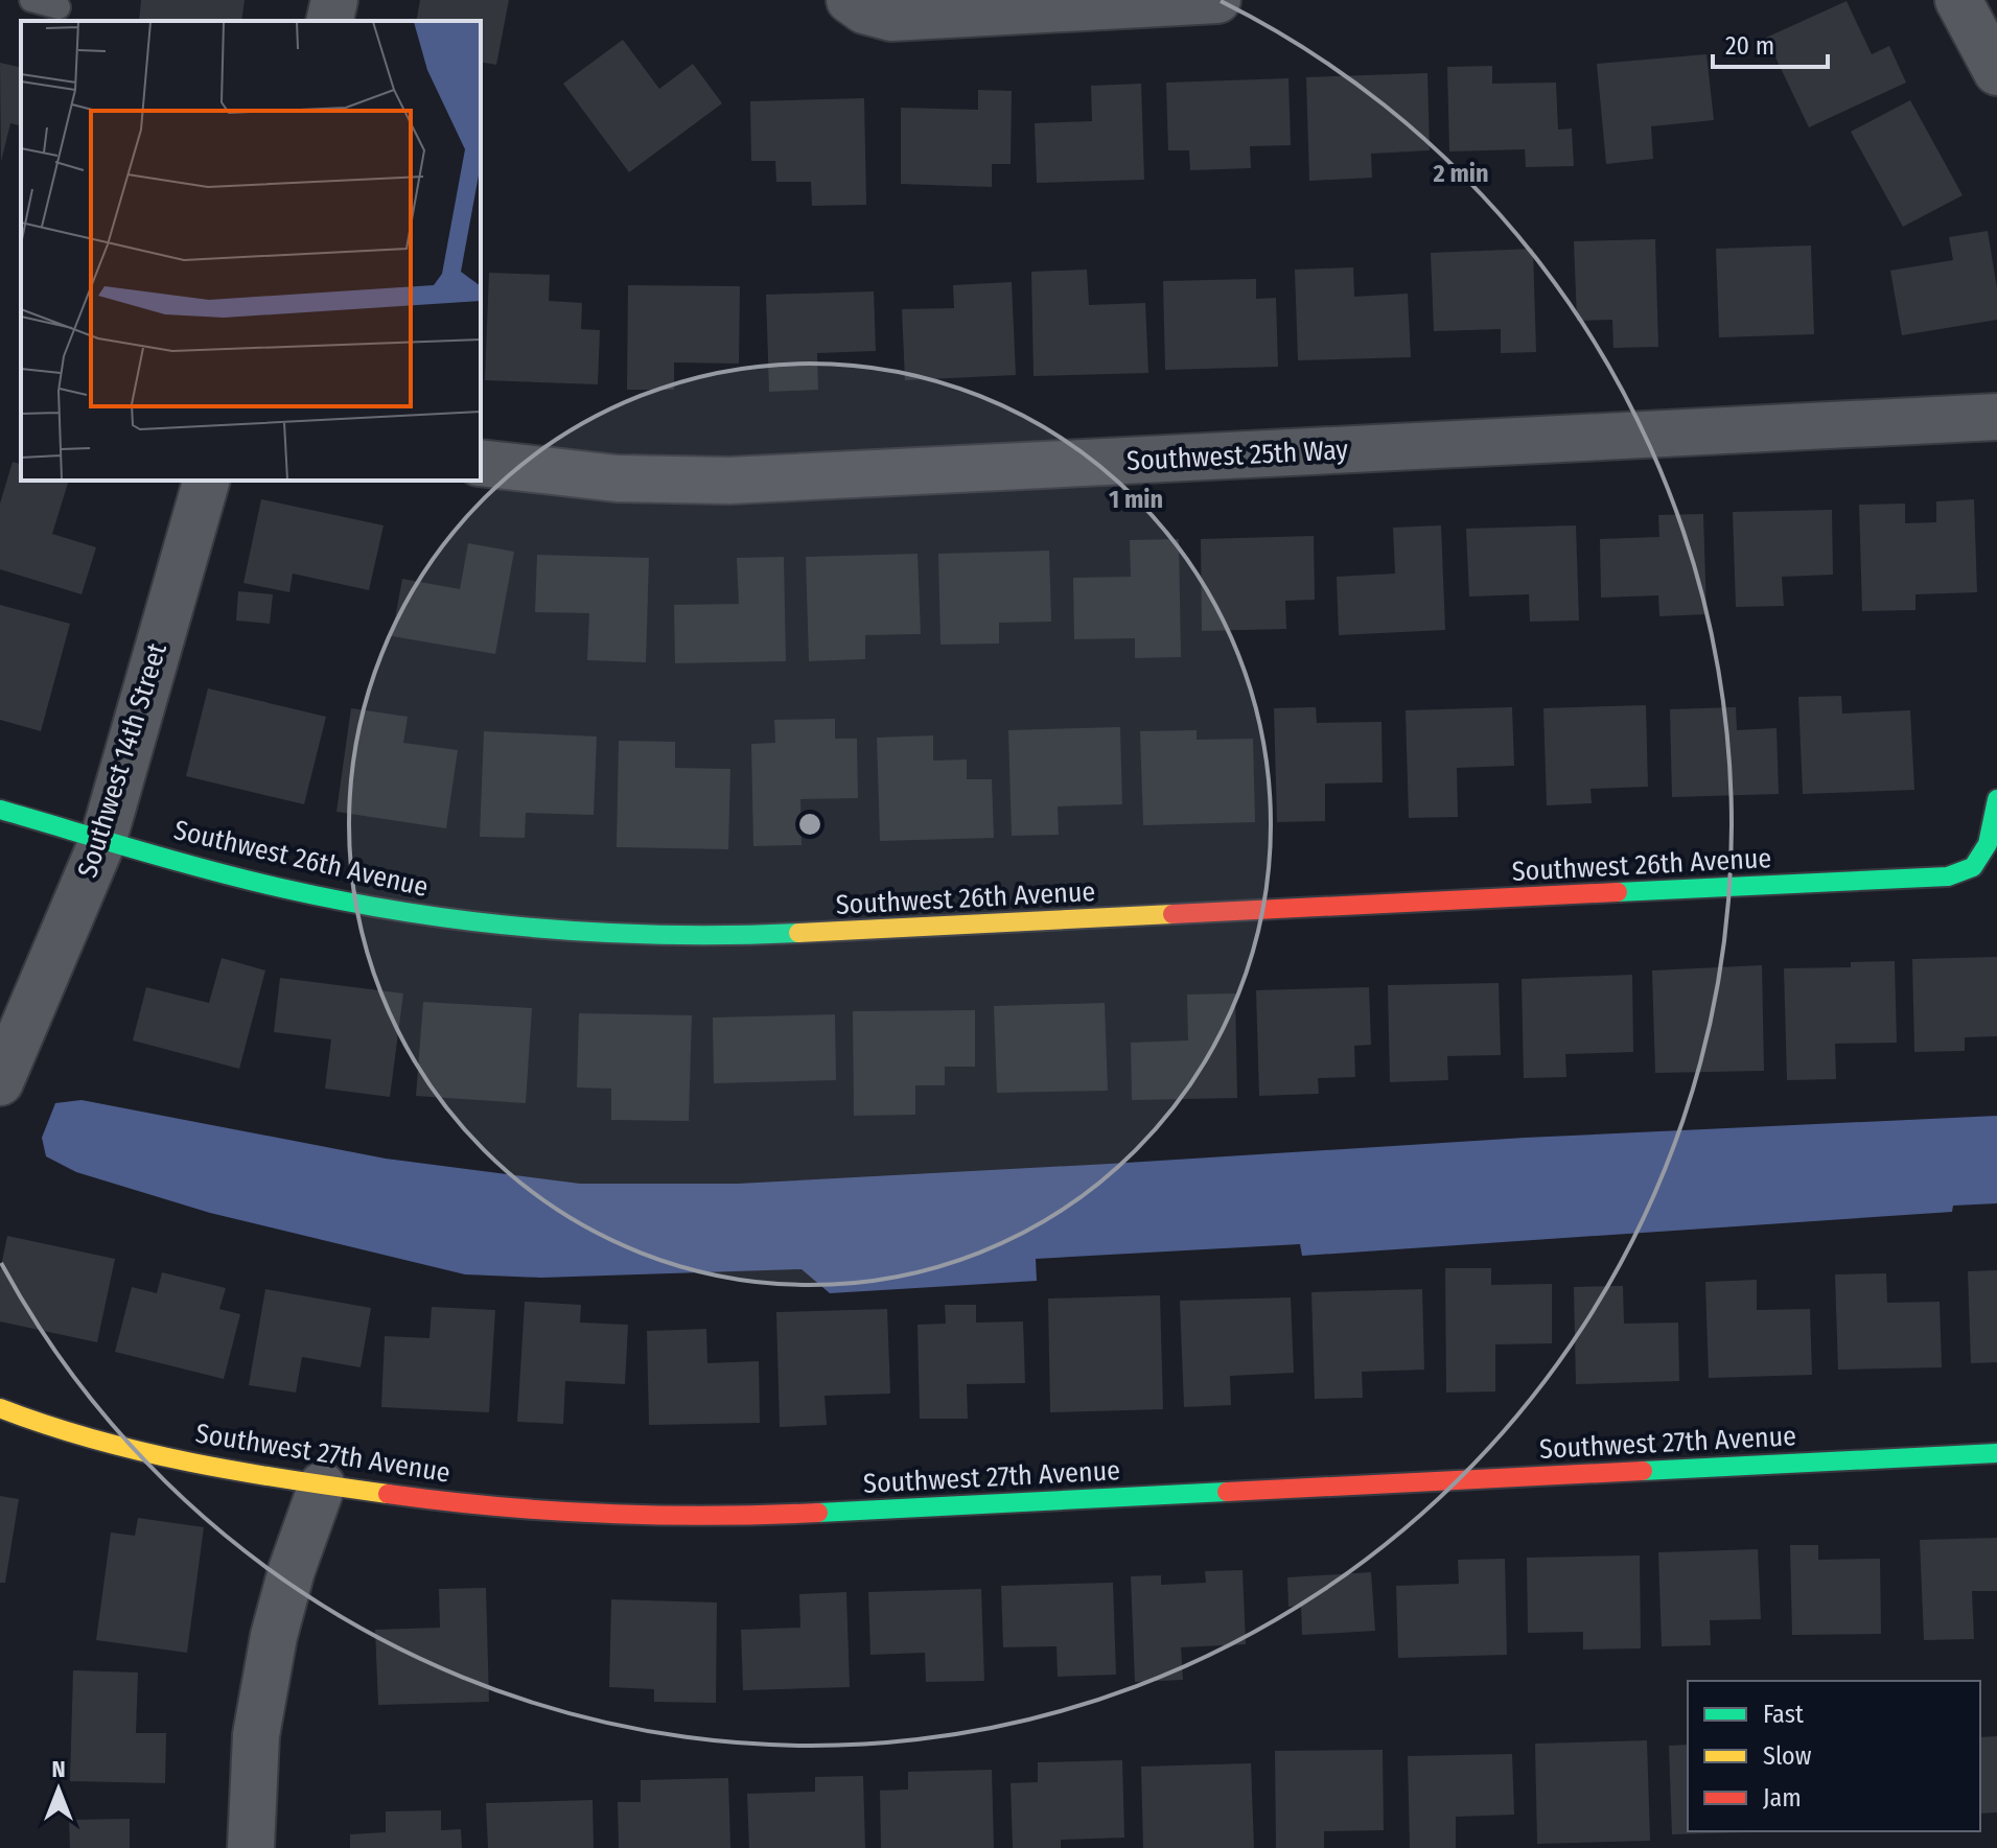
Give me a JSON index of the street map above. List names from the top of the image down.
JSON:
{
  "streets": {
    "street": [
      "Southwest 25th Way",
      "Southwest 14th Street",
      "Southwest 26th Avenue",
      "Southwest 27th Avenue"
    ]
  },
  "crossings": [
    ["Southwest 14th Street", "Southwest 26th Avenue"]
  ],
  "legend": ["Fast", "Slow", "Jam"],
  "scale_bar": "20 m",
  "north": "top",
  "rings": ["2 min", "1 min"]
}
